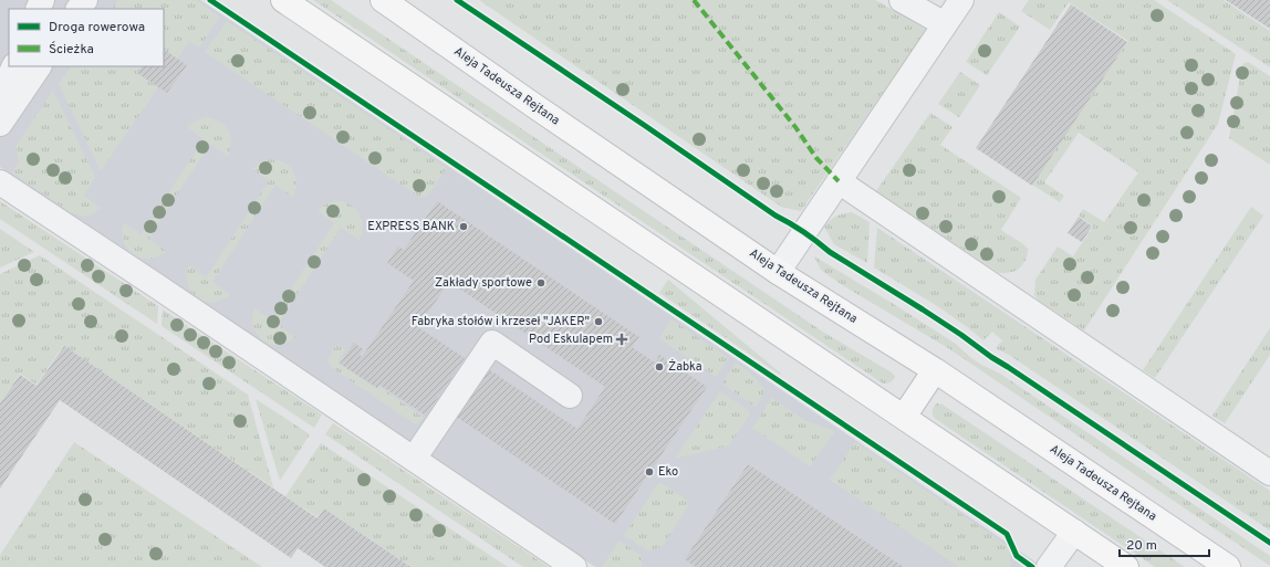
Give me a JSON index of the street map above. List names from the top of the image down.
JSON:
{
  "streets": {
    "main road": ["Aleja Tadeusza Rejtana"]
  },
  "places": {
    "other": [
      "EXPRESS BANK",
      "Zakłady sportowe",
      "Fabryka stołów i krzeseł \"JAKER\"",
      "Żabka",
      "Eko"
    ],
    "health": ["Pod Eskulapem"]
  },
  "legend": ["Droga rowerowa", "Ścieżka"],
  "scale_bar": "20 m"
}
